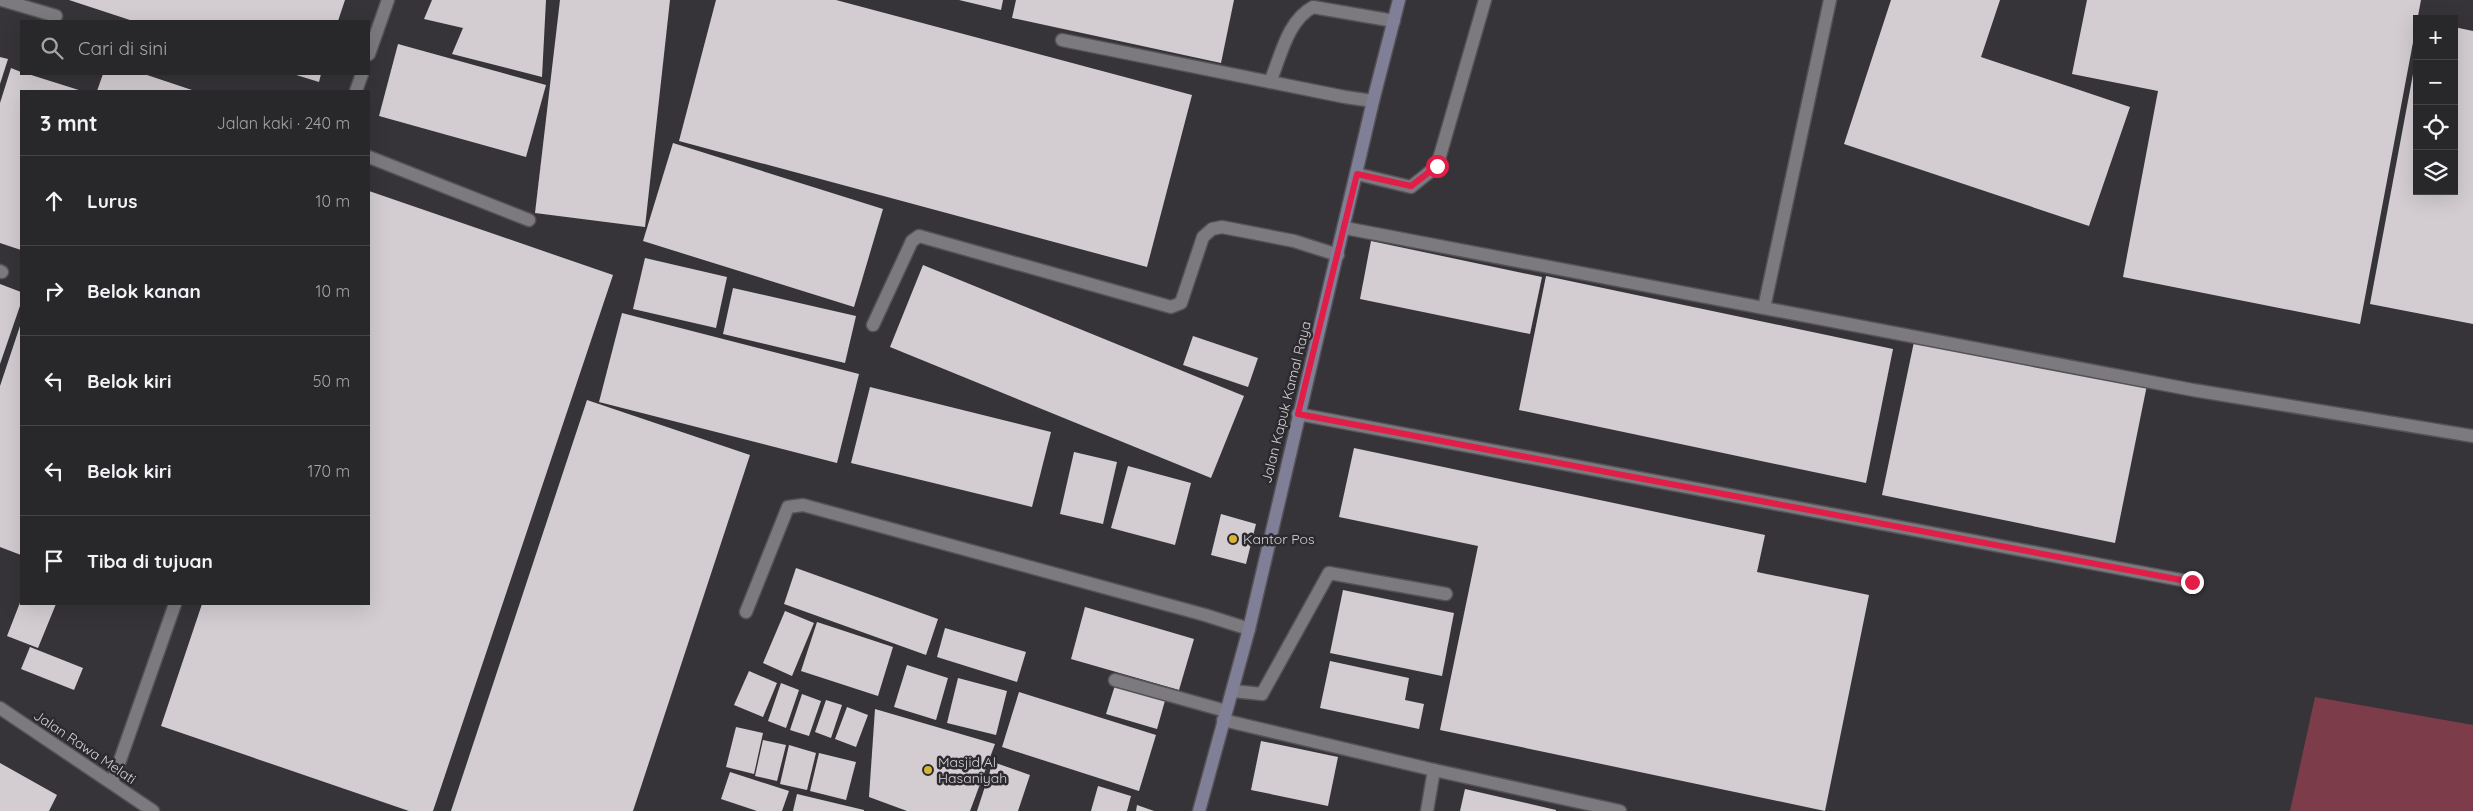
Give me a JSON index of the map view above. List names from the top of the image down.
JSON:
{
  "streets": {
    "main road": ["Jalan Kapuk Kamal Raya"],
    "street": ["Jalan Rawa Melati"]
  },
  "places": ["Kantor Pos", "Masjid Al Hasaniyah"],
  "page": {
    "map_buttons": ["+", "−"],
    "search": "Cari di sini",
    "heading": ["3 mnt", "Jalan kaki · 240 m"],
    "list": [
      ["Lurus", "10 m"],
      ["Belok kanan", "10 m"],
      ["Belok kiri", "50 m"],
      ["Belok kiri", "170 m"],
      "Tiba di tujuan"
    ]
  }
}
